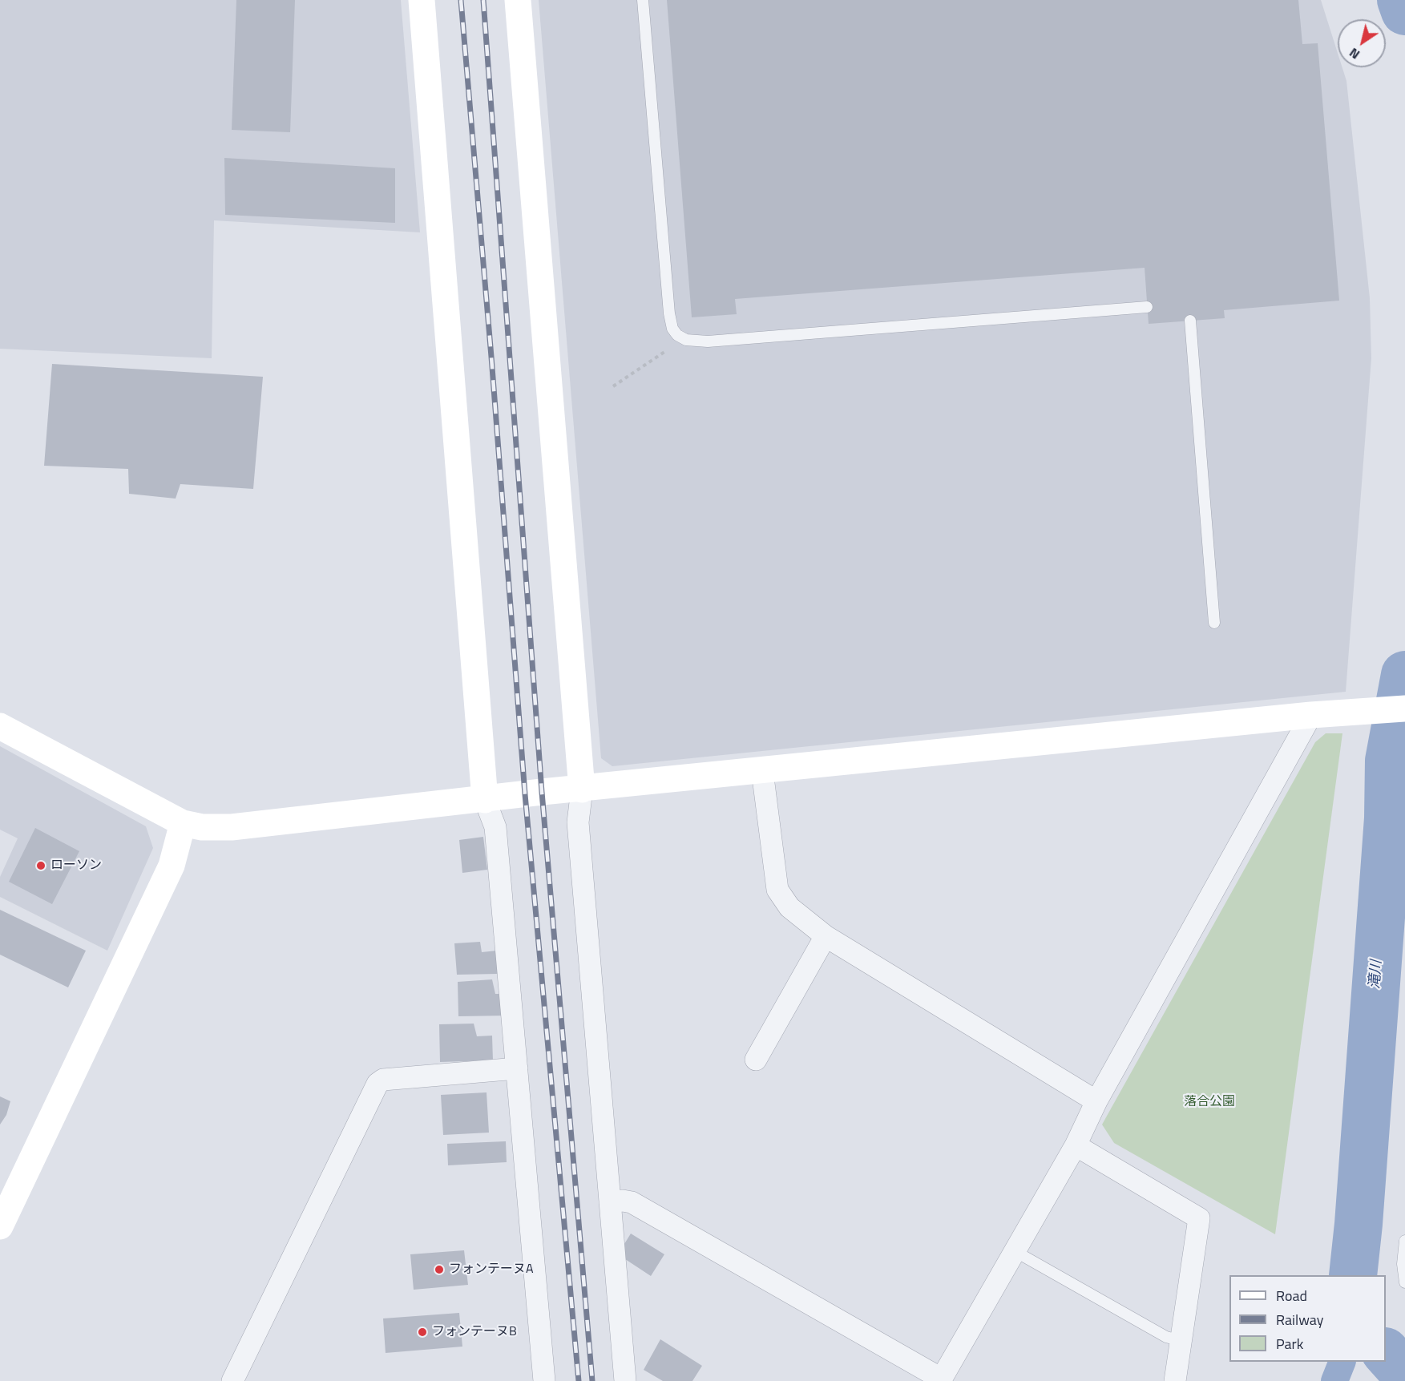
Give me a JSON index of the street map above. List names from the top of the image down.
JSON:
{
  "water": ["滝川"],
  "parks": ["落合公園"],
  "places": ["ローソン", "フォンテーヌA", "フォンテーヌB"],
  "legend": ["Road", "Railway", "Park"],
  "north": "bottom left"
}
